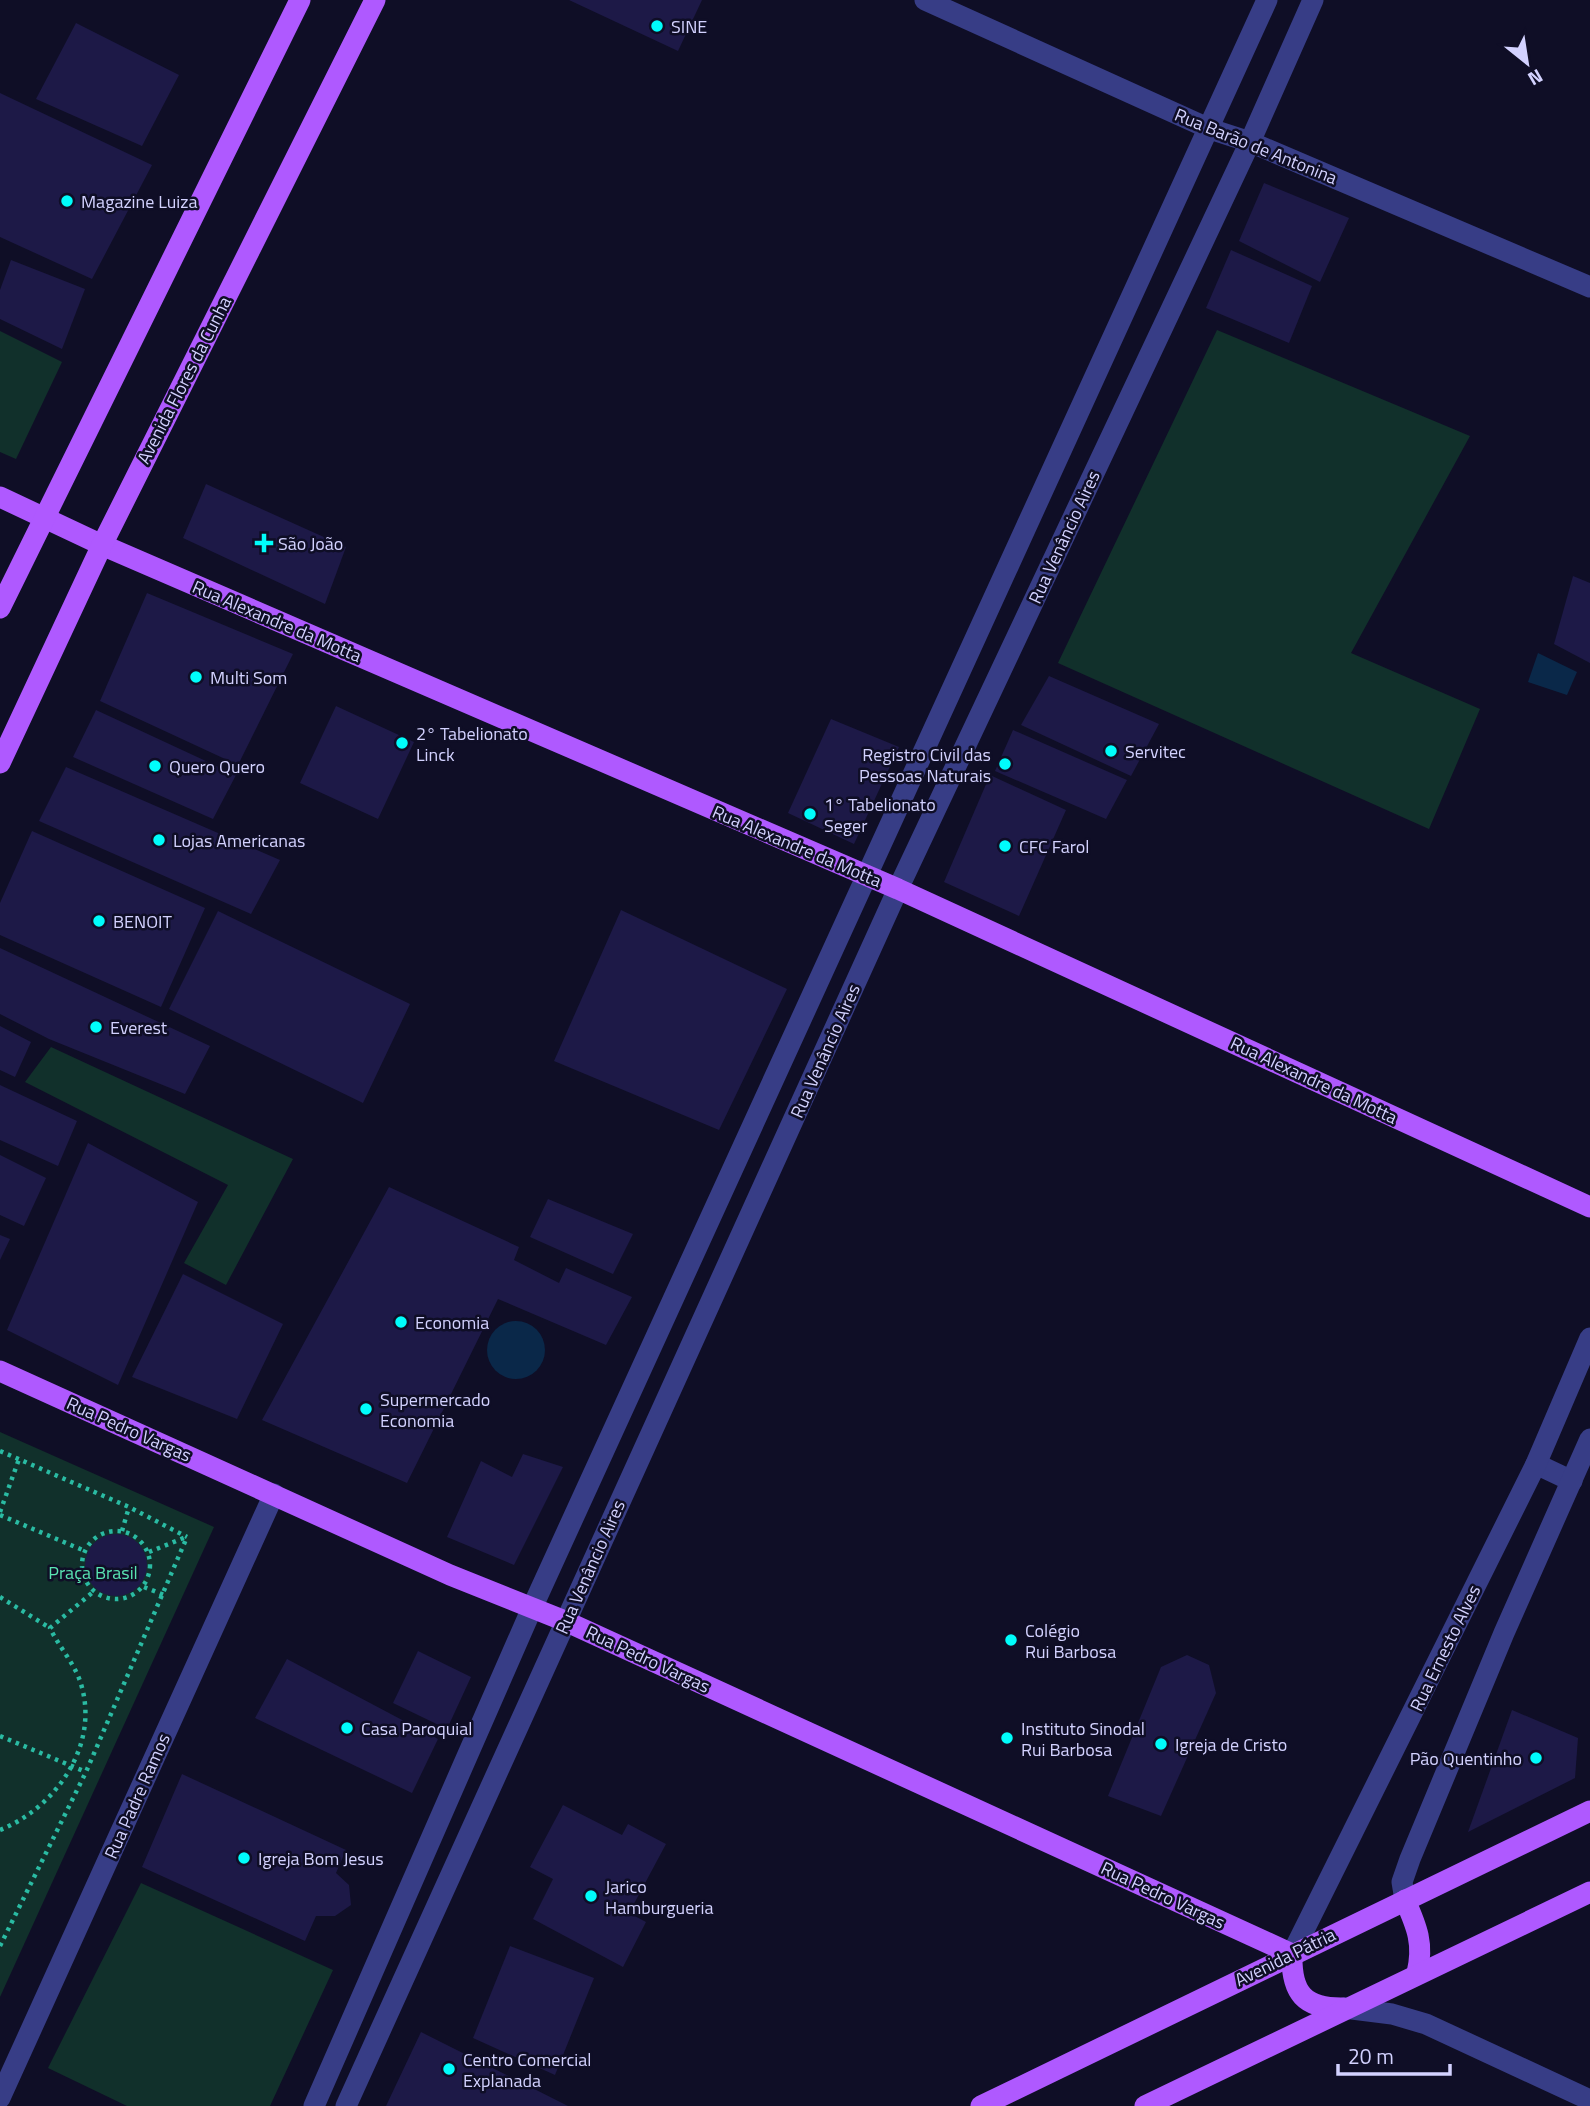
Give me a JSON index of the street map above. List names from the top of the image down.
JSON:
{
  "streets": {
    "main road": [
      "Avenida Flores da Cunha",
      "Rua Alexandre da Motta",
      "Rua Pedro Vargas",
      "Avenida Pátria"
    ],
    "street": [
      "Rua Barão de Antonina",
      "Rua Venâncio Aires",
      "Rua Ernesto Alves",
      "Rua Padre Ramos"
    ]
  },
  "crossings": [
    ["Rua Barão de Antonina", "Rua Venâncio Aires"],
    ["Avenida Flores da Cunha", "Rua Alexandre da Motta"],
    ["Rua Venâncio Aires", "Rua Alexandre da Motta"],
    ["Rua Venâncio Aires", "Rua Pedro Vargas"],
    ["Rua Pedro Vargas", "Rua Ernesto Alves"],
    ["Rua Pedro Vargas", "Rua Padre Ramos"],
    ["Rua Pedro Vargas", "Avenida Pátria"],
    ["Rua Ernesto Alves", "Avenida Pátria"]
  ],
  "parks": ["Praça Brasil"],
  "places": {
    "other": [
      "SINE",
      "Magazine Luiza",
      "Multi Som",
      "2° Tabelionato Linck",
      "Servitec",
      "Registro Civil das Pessoas Naturais",
      "Quero Quero",
      "1° Tabelionato Seger",
      "Lojas Americanas",
      "CFC Farol",
      "BENOIT",
      "Everest",
      "Economia",
      "Supermercado Economia",
      "Colégio Rui Barbosa",
      "Casa Paroquial",
      "Instituto Sinodal Rui Barbosa",
      "Igreja de Cristo",
      "Pão Quentinho",
      "Igreja Bom Jesus",
      "Jarico Hamburgueria",
      "Centro Comercial Explanada"
    ],
    "health": ["São João"]
  },
  "scale_bar": "20 m",
  "north": "bottom right"
}
